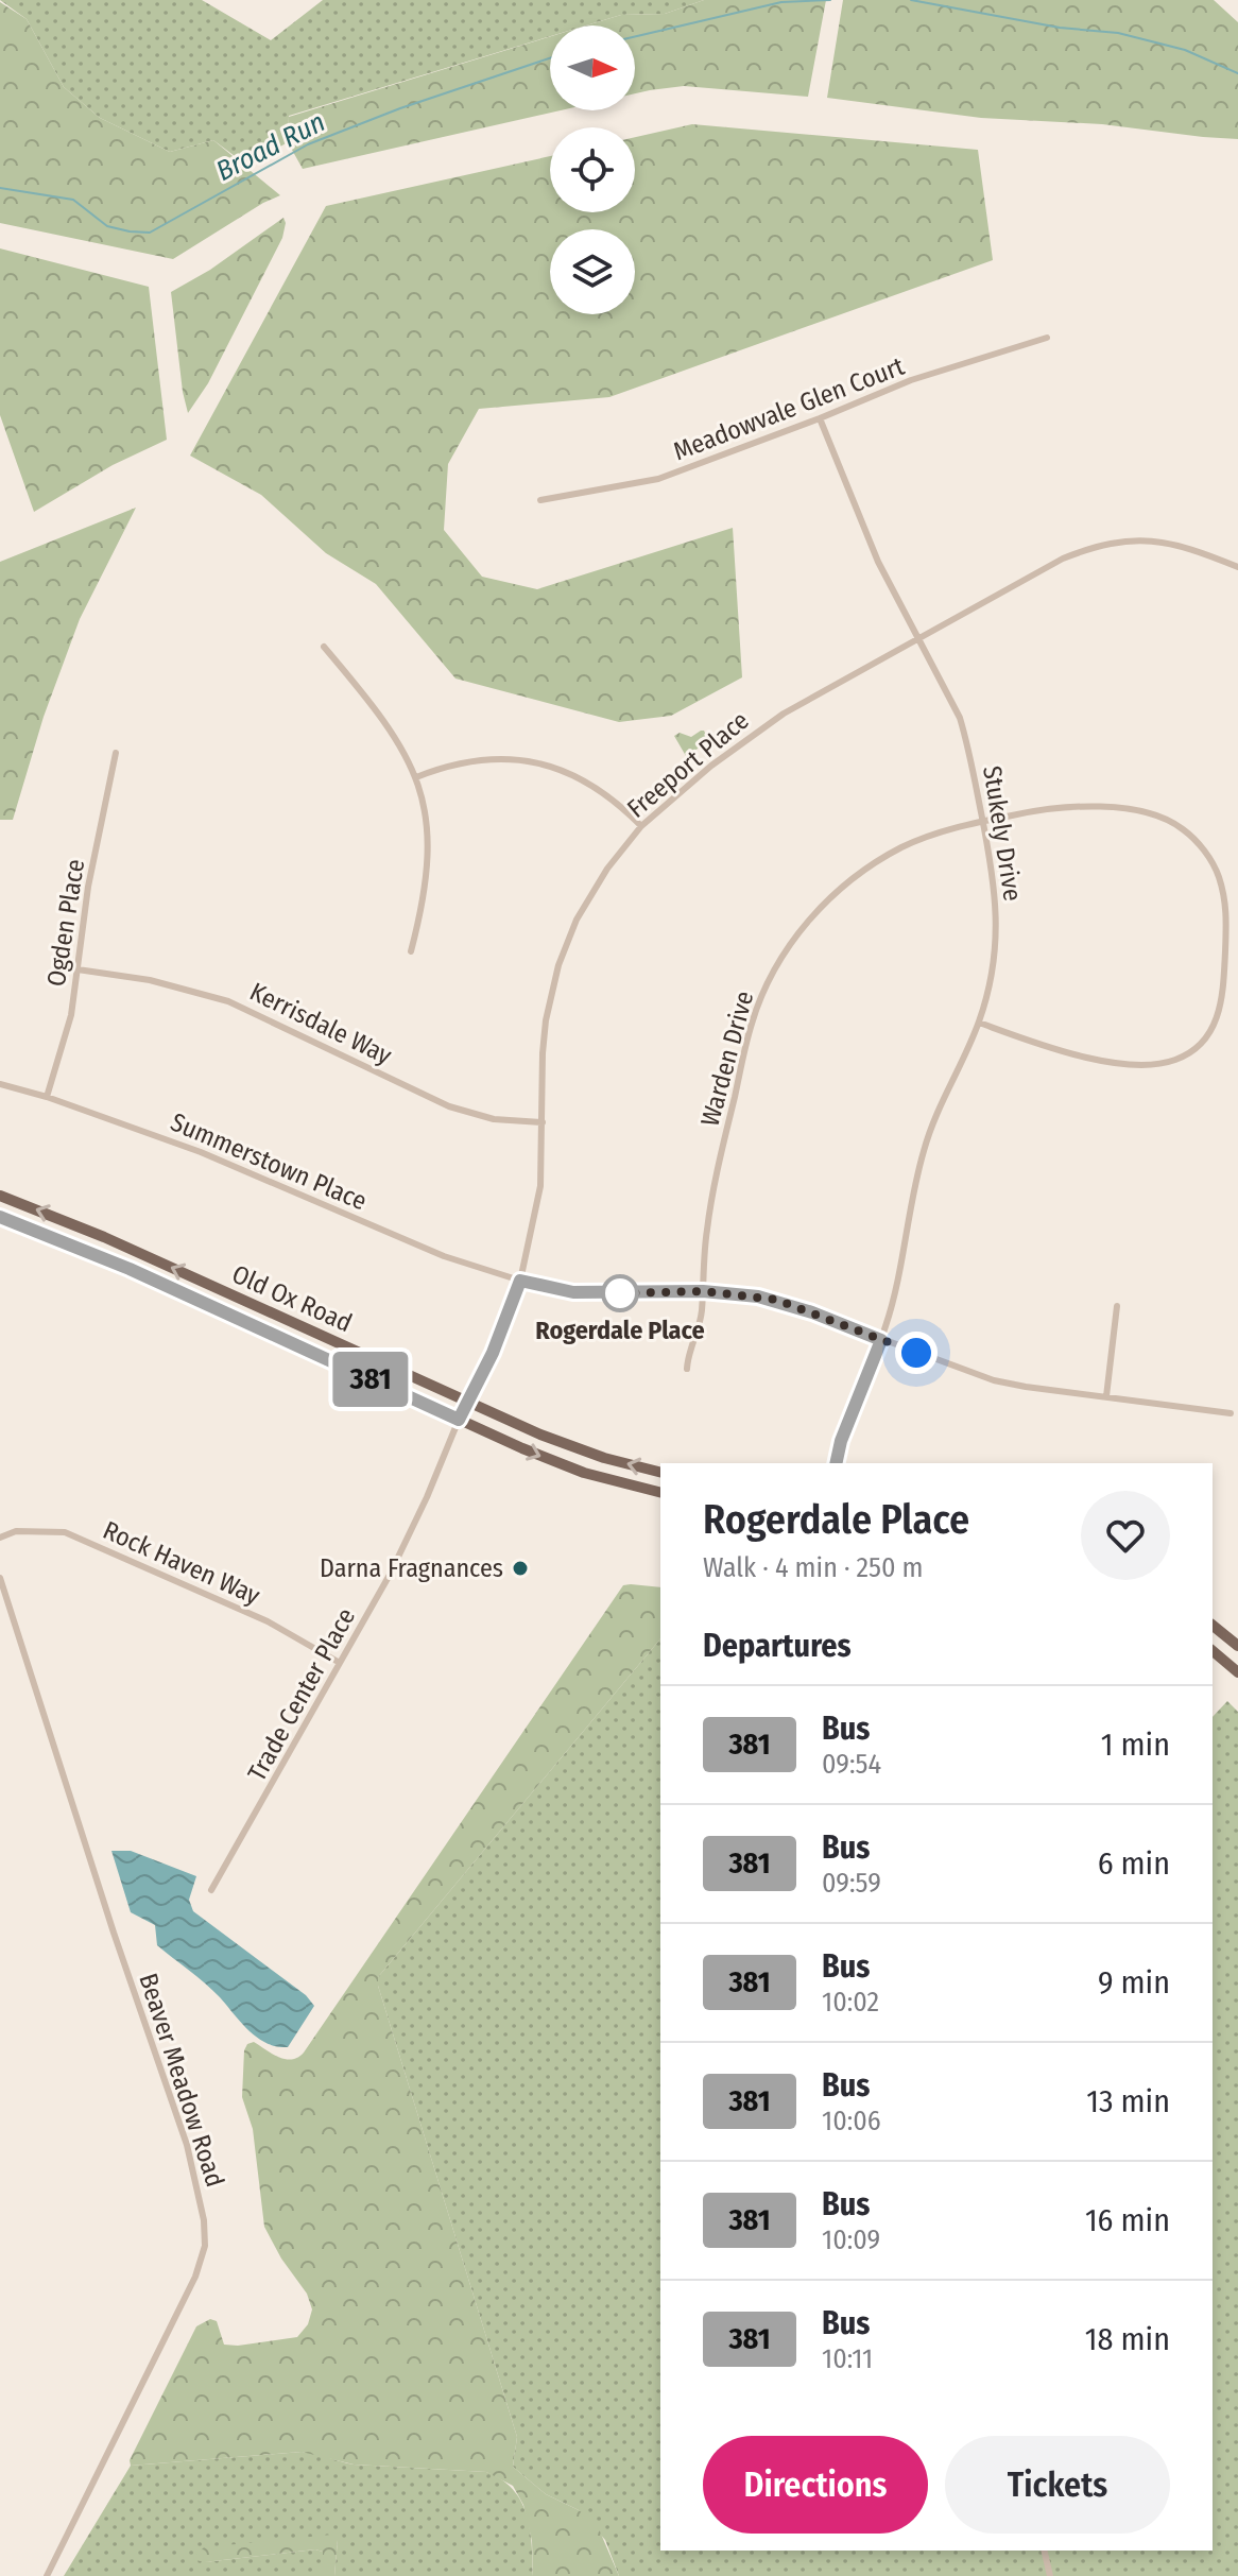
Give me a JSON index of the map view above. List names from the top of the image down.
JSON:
{
  "streets": {
    "main road": ["Old Ox Road"],
    "street": [
      "Meadowvale Glen Court",
      "Freeport Place",
      "Stukely Drive",
      "Ogden Place",
      "Kerrisdale Way",
      "Warden Drive",
      "Summerstown Place",
      "Rock Haven Way",
      "Trade Center Place",
      "Beaver Meadow Road"
    ]
  },
  "crossings": [
    ["Meadowvale Glen Court", "Stukely Drive"],
    ["Freeport Place", "Stukely Drive"],
    ["Freeport Place", "Kerrisdale Way"],
    ["Freeport Place", "Summerstown Place"],
    ["Freeport Place", "Old Ox Road"],
    ["Freeport Place", "Trade Center Place"],
    ["Stukely Drive", "Warden Drive"],
    ["Ogden Place", "Kerrisdale Way"],
    ["Ogden Place", "Summerstown Place"],
    ["Old Ox Road", "Trade Center Place"],
    ["Rock Haven Way", "Trade Center Place"]
  ],
  "water": ["Broad Run"],
  "places": ["Rogerdale Place", "Darna Fragnances"],
  "lines": ["bus line 381"],
  "north": "right",
  "page": {
    "on_map": "381",
    "heading": [
      ["Rogerdale Place", "Walk · 4 min · 250 m"],
      "Departures"
    ],
    "list": [
      {
        "mark": "381",
        "name": "Bus",
        "note": "09:54",
        "value": "1 min"
      },
      {
        "mark": "381",
        "name": "Bus",
        "note": "09:59",
        "value": "6 min"
      },
      {
        "mark": "381",
        "name": "Bus",
        "note": "10:02",
        "value": "9 min"
      },
      {
        "mark": "381",
        "name": "Bus",
        "note": "10:06",
        "value": "13 min"
      },
      {
        "mark": "381",
        "name": "Bus",
        "note": "10:09",
        "value": "16 min"
      },
      {
        "mark": "381",
        "name": "Bus",
        "note": "10:11",
        "value": "18 min"
      }
    ],
    "buttons": ["Directions", "Tickets"]
  }
}
